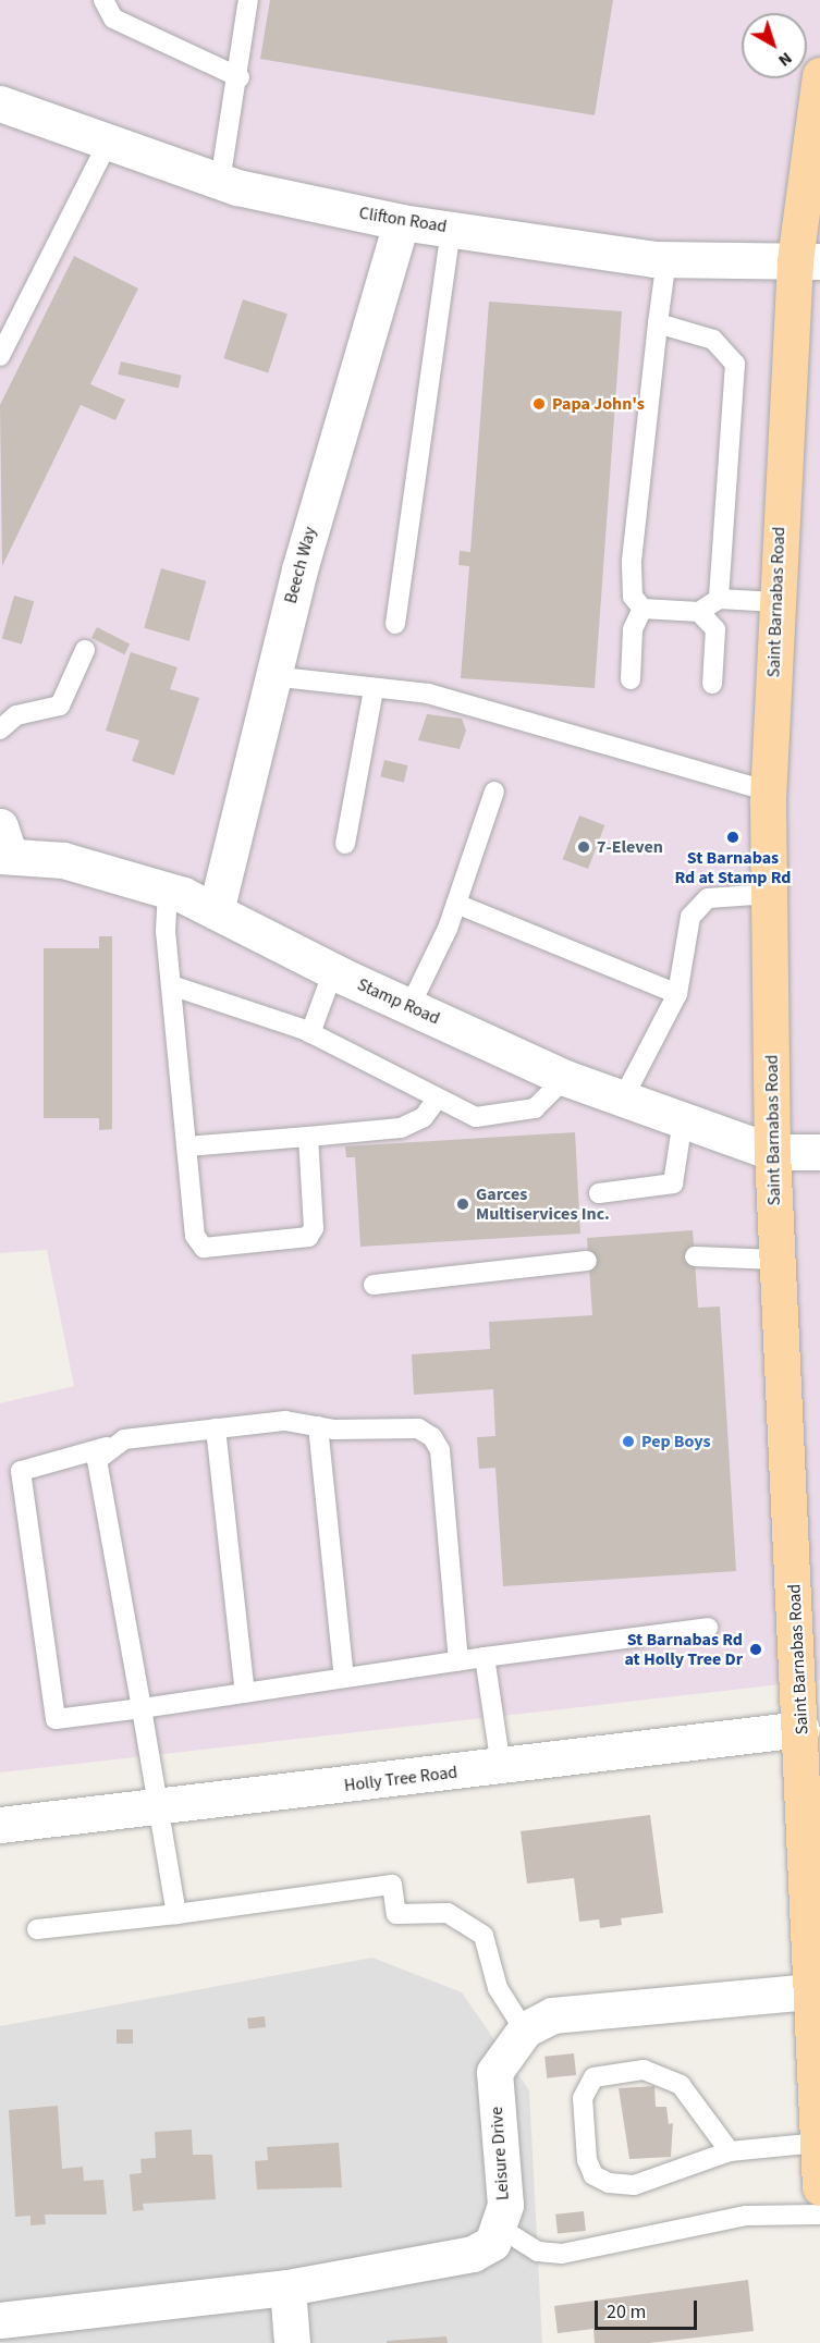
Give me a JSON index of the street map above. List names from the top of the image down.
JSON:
{
  "streets": {
    "main road": ["Saint Barnabas Road"],
    "street": [
      "Clifton Road",
      "Beech Way",
      "Stamp Road",
      "Holly Tree Road",
      "Leisure Drive"
    ]
  },
  "crossings": [
    ["Clifton Road", "Beech Way"],
    ["Clifton Road", "Saint Barnabas Road"],
    ["Beech Way", "Stamp Road"],
    ["Saint Barnabas Road", "Stamp Road"],
    ["Saint Barnabas Road", "Holly Tree Road"],
    ["Saint Barnabas Road", "Leisure Drive"]
  ],
  "places": [
    "Papa John's",
    "St Barnabas Rd at Stamp Rd",
    "7-Eleven",
    "Garces Multiservices Inc.",
    "Pep Boys",
    "St Barnabas Rd at Holly Tree Dr"
  ],
  "scale_bar": "20 m",
  "north": "bottom right"
}
